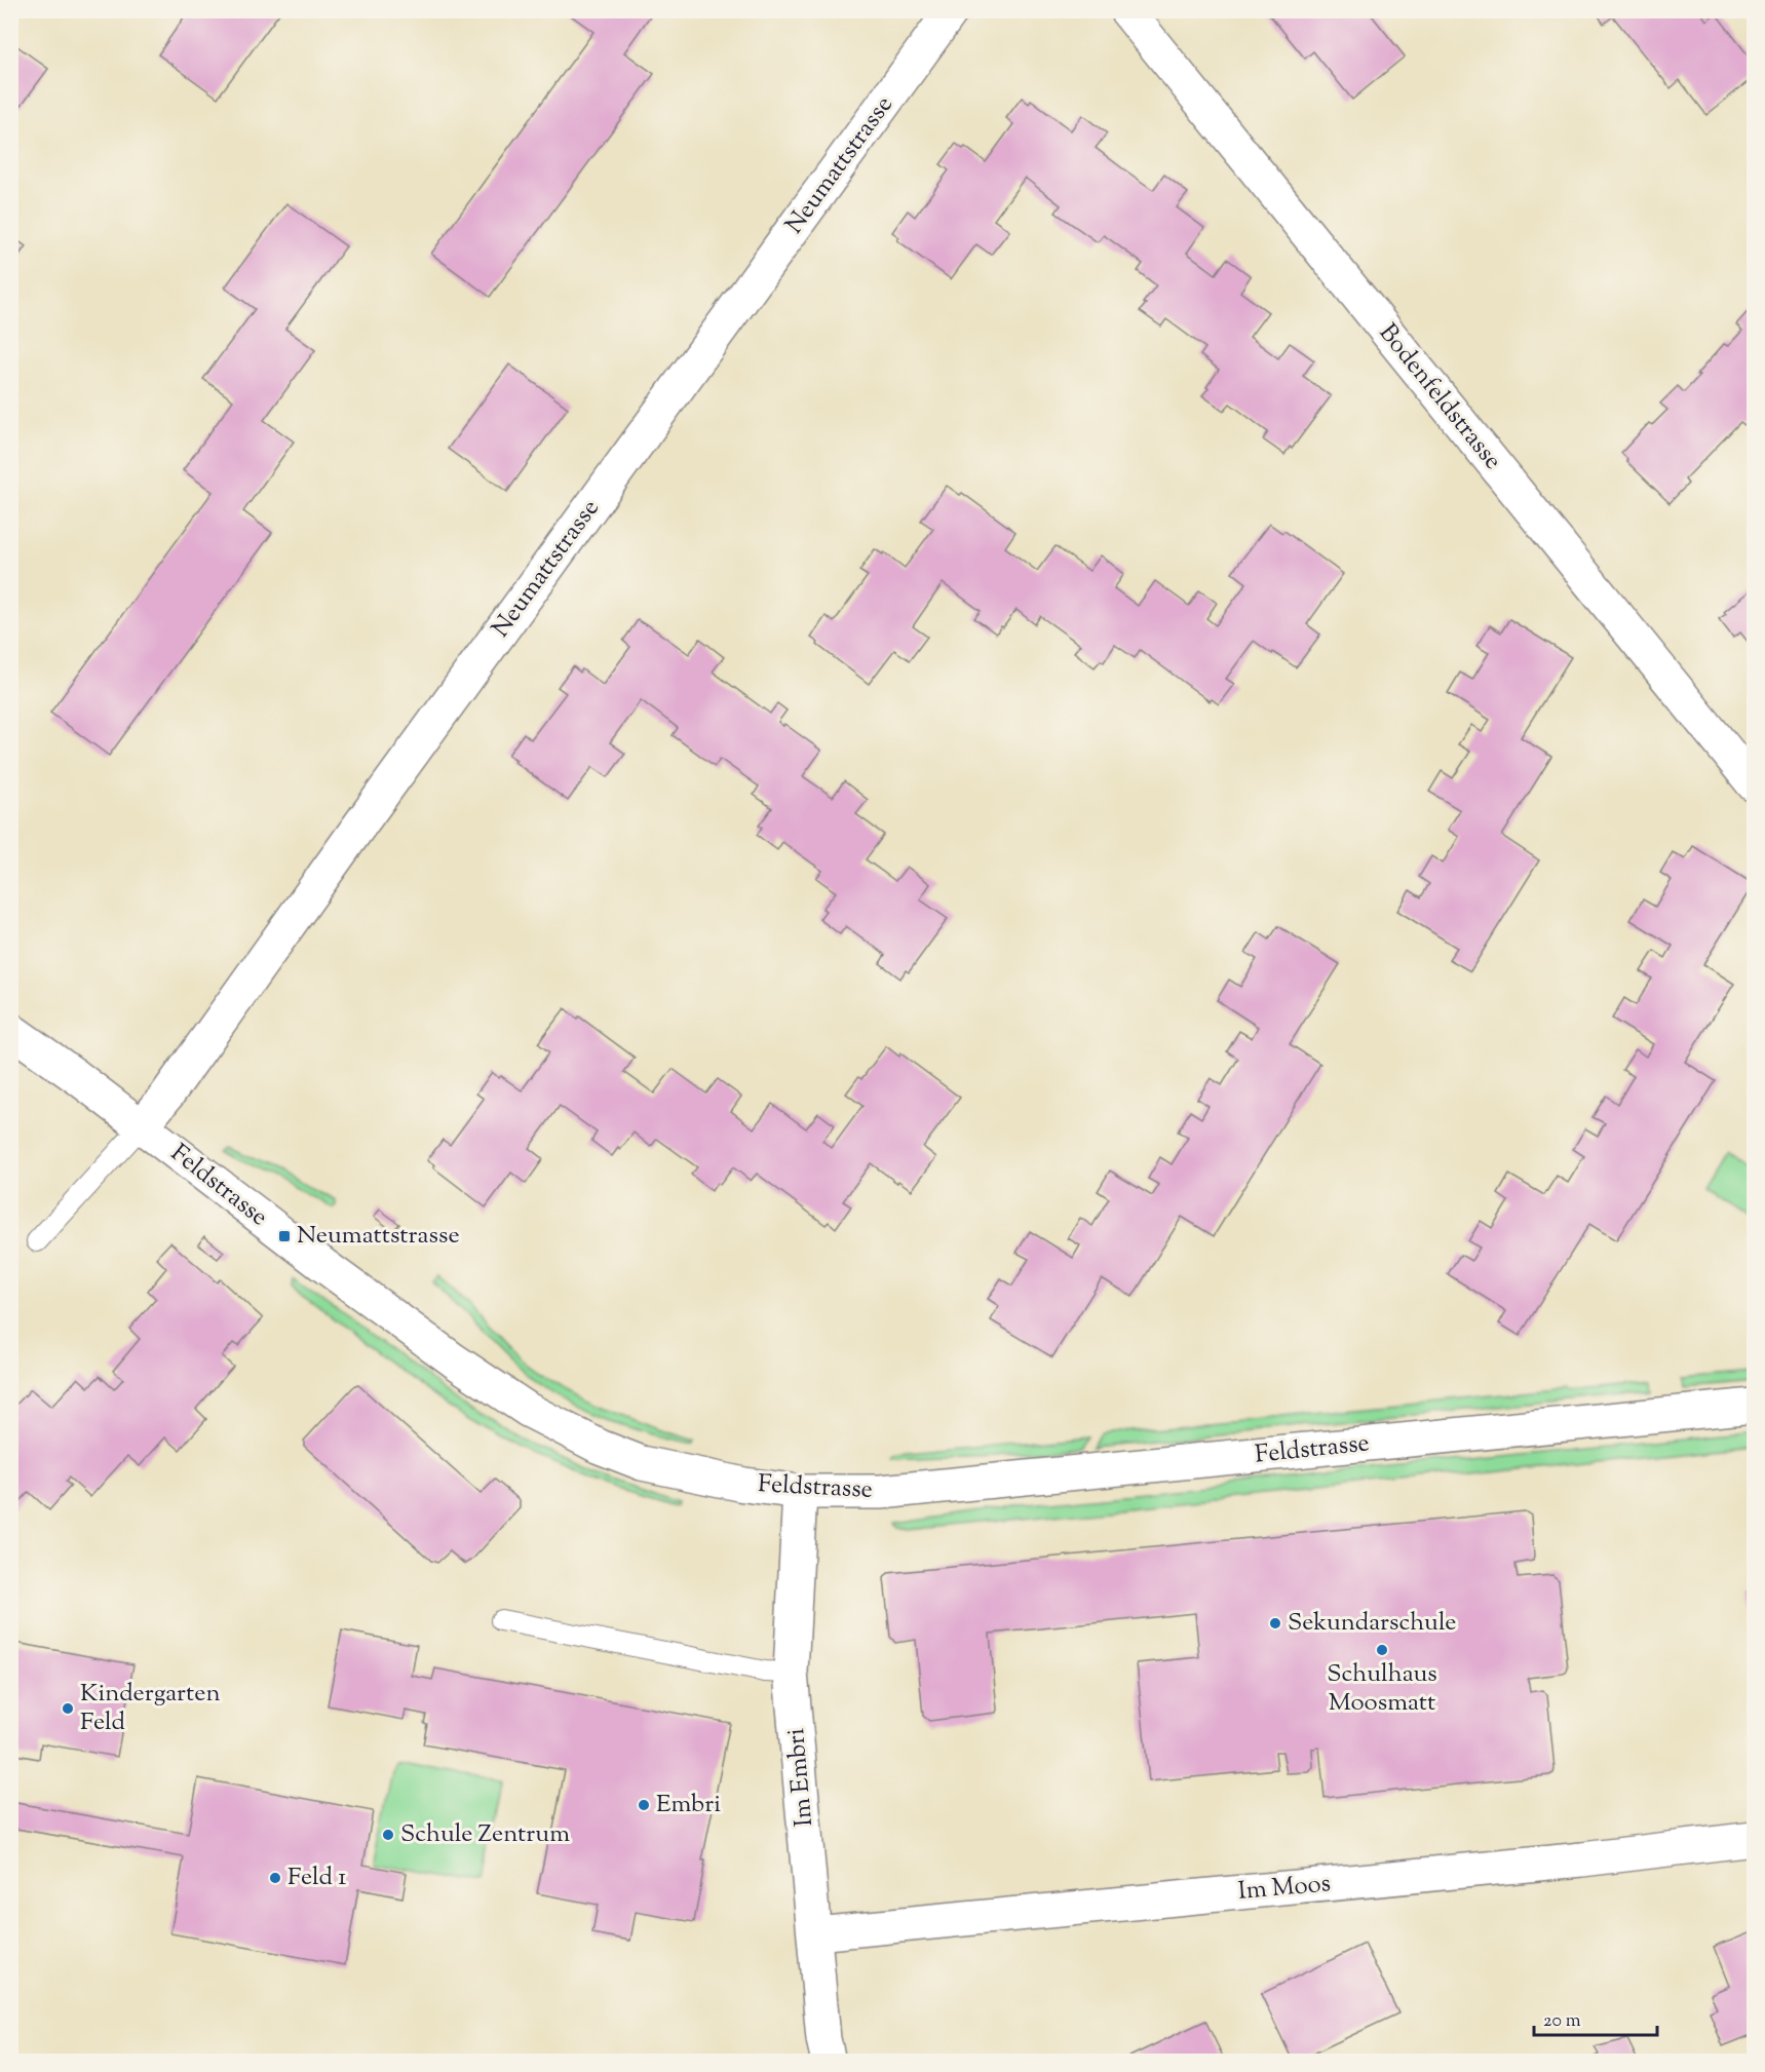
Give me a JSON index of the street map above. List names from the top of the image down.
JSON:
{
  "streets": {
    "street": [
      "Neumattstrasse",
      "Bodenfeldstrasse",
      "Feldstrasse",
      "Im Embri",
      "Im Moos"
    ]
  },
  "crossings": [
    ["Neumattstrasse", "Feldstrasse"],
    ["Feldstrasse", "Im Embri"],
    ["Im Embri", "Im Moos"]
  ],
  "places": {
    "transit": ["Neumattstrasse"],
    "other": [
      "Sekundarschule",
      "Schulhaus Moosmatt",
      "Kindergarten Feld",
      "Embri",
      "Schule Zentrum",
      "Feld 1"
    ]
  },
  "scale_bar": "20 m"
}
